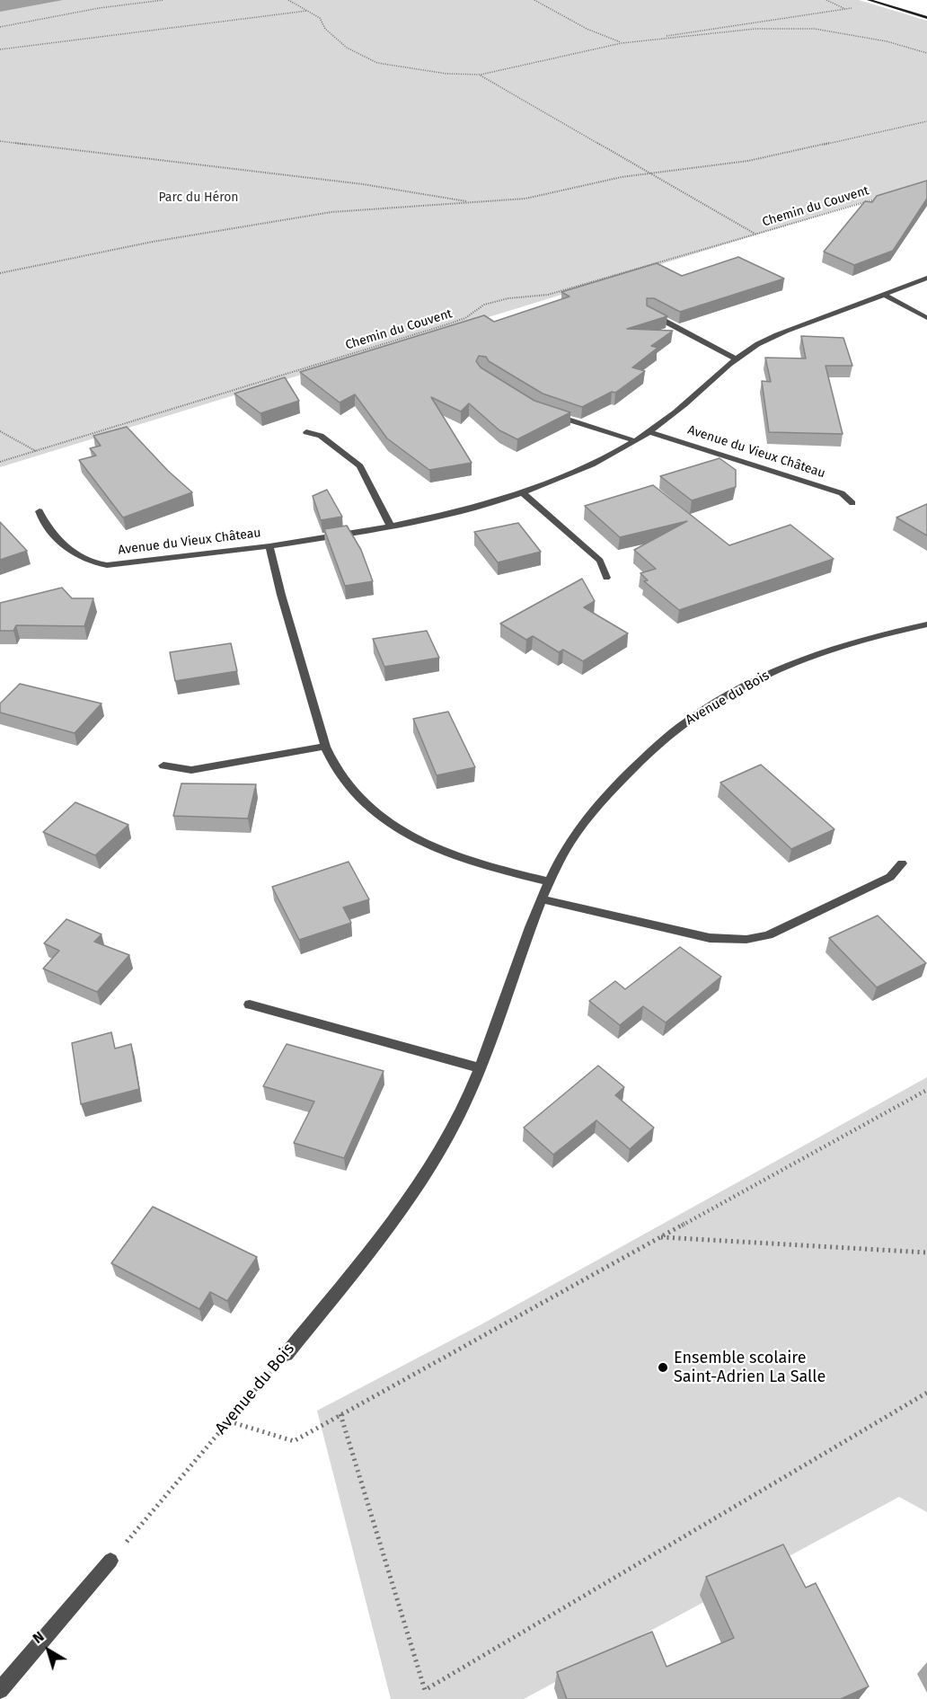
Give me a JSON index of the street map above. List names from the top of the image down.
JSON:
{
  "streets": {
    "street": ["Avenue du Vieux Château", "Avenue du Bois"],
    "path": ["Chemin du Couvent"]
  },
  "crossings": [
    ["Avenue du Vieux Château", "Avenue du Bois"]
  ],
  "parks": ["Parc du Héron"],
  "places": ["Ensemble scolaire Saint-Adrien La Salle"],
  "north": "top left"
}
